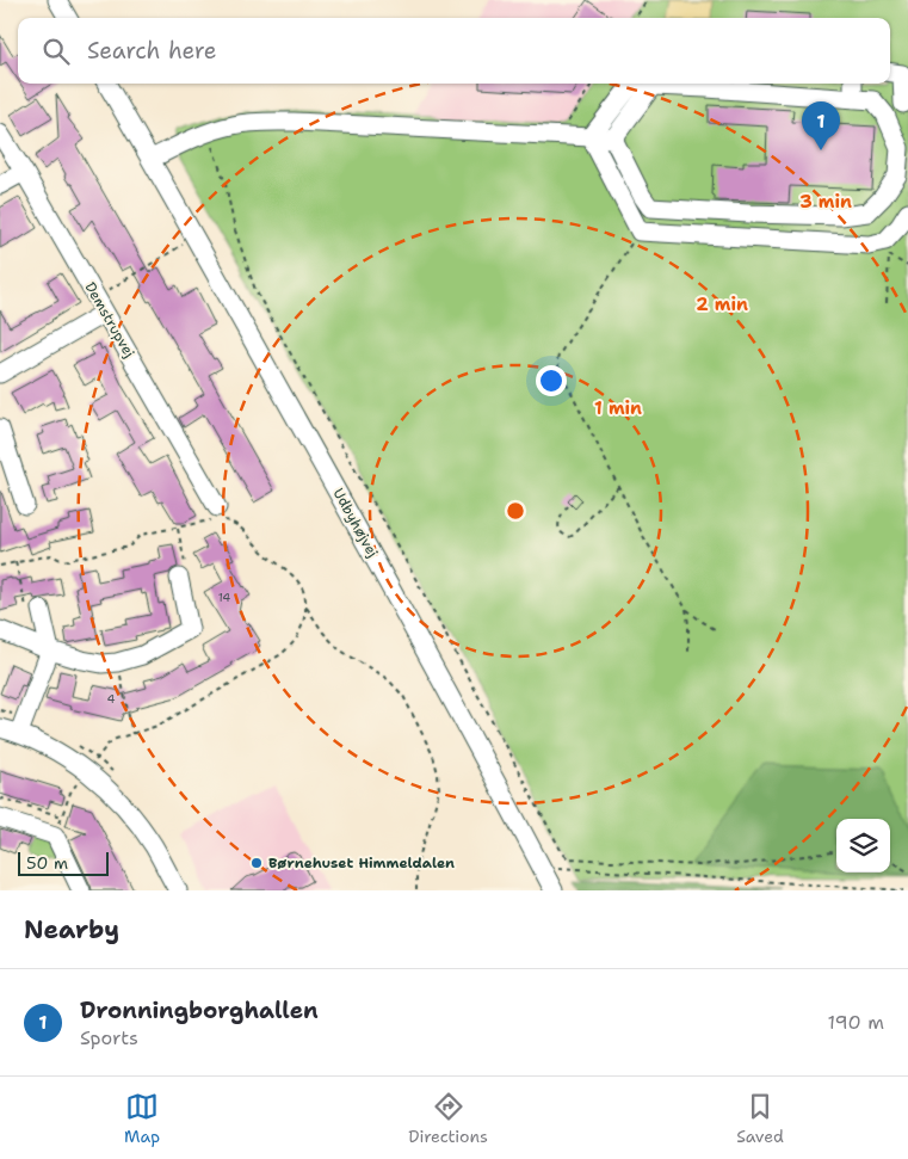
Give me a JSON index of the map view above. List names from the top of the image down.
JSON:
{
  "streets": {
    "street": ["Demstrupvej", "Udbyhøjvej"]
  },
  "places": ["Børnehuset Himmeldalen"],
  "house_numbers": ["14", "4"],
  "scale_bar": "50 m",
  "page": {
    "search": "Search here",
    "pins": "1",
    "scale": "50 m",
    "heading": "Nearby",
    "list": [
      {
        "mark": "1",
        "name": "Dronningborghallen",
        "note": "Sports",
        "value": "190 m"
      }
    ],
    "nav": ["Map", "Directions", "Saved"]
  },
  "rings": ["3 min", "2 min", "1 min"]
}
